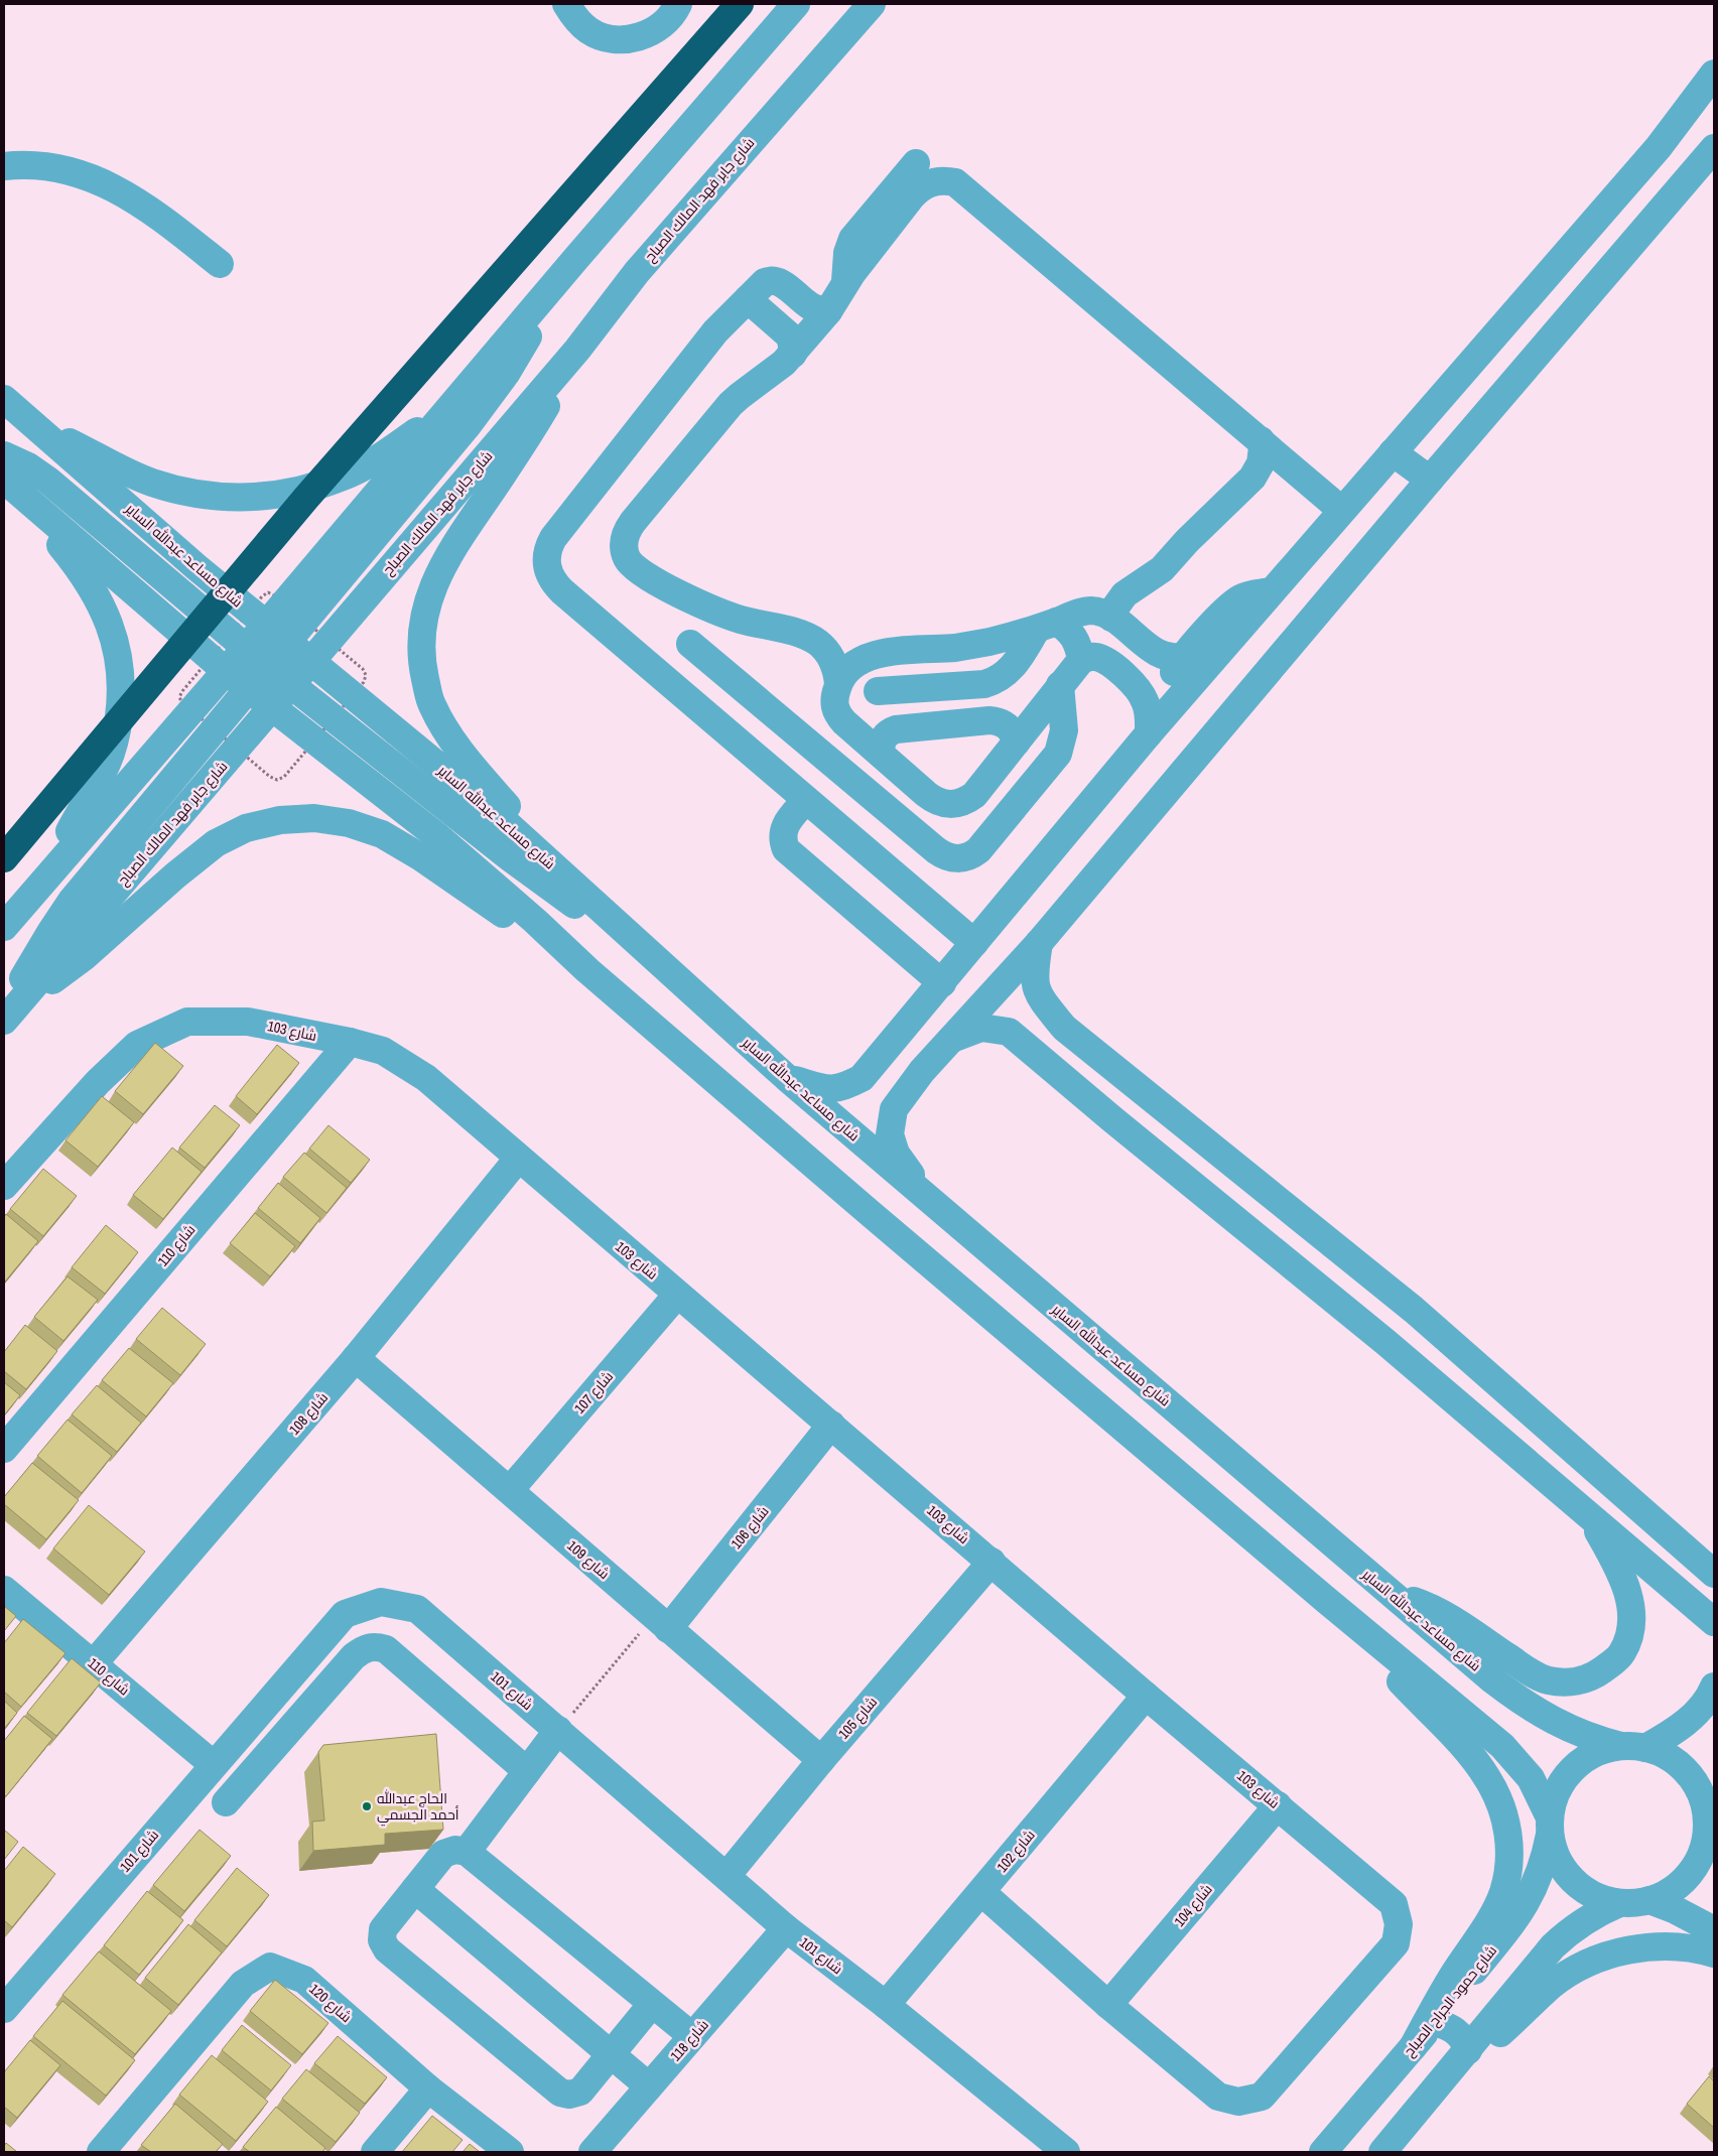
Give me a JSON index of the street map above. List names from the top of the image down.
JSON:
{
  "streets": {
    "street": [
      "شارع جابر فهد المالك الصباح",
      "شارع مساعد عبدالله الساير",
      "شارع 103",
      "شارع 110",
      "شارع 107",
      "شارع 108",
      "شارع 106",
      "شارع 109",
      "شارع 101",
      "شارع 105",
      "شارع 102",
      "شارع 104",
      "شارع حمود الجراح الصباح",
      "شارع 120",
      "شارع 118"
    ]
  },
  "crossings": [
    ["شارع جابر فهد المالك الصباح", "شارع مساعد عبدالله الساير"],
    ["شارع مساعد عبدالله الساير", "شارع حمود الجراح الصباح"],
    ["شارع 103", "شارع 110"],
    ["شارع 103", "شارع 107"],
    ["شارع 103", "شارع 108"],
    ["شارع 103", "شارع 106"],
    ["شارع 103", "شارع 105"],
    ["شارع 103", "شارع 102"],
    ["شارع 103", "شارع 104"],
    ["شارع 110", "شارع 108"],
    ["شارع 110", "شارع 101"],
    ["شارع 107", "شارع 109"],
    ["شارع 108", "شارع 109"],
    ["شارع 106", "شارع 109"],
    ["شارع 109", "شارع 105"],
    ["شارع 101", "شارع 105"],
    ["شارع 101", "شارع 102"],
    ["شارع 101", "شارع 118"]
  ],
  "places": ["الحاج عبدالله أحمد الجسمي"]
}
